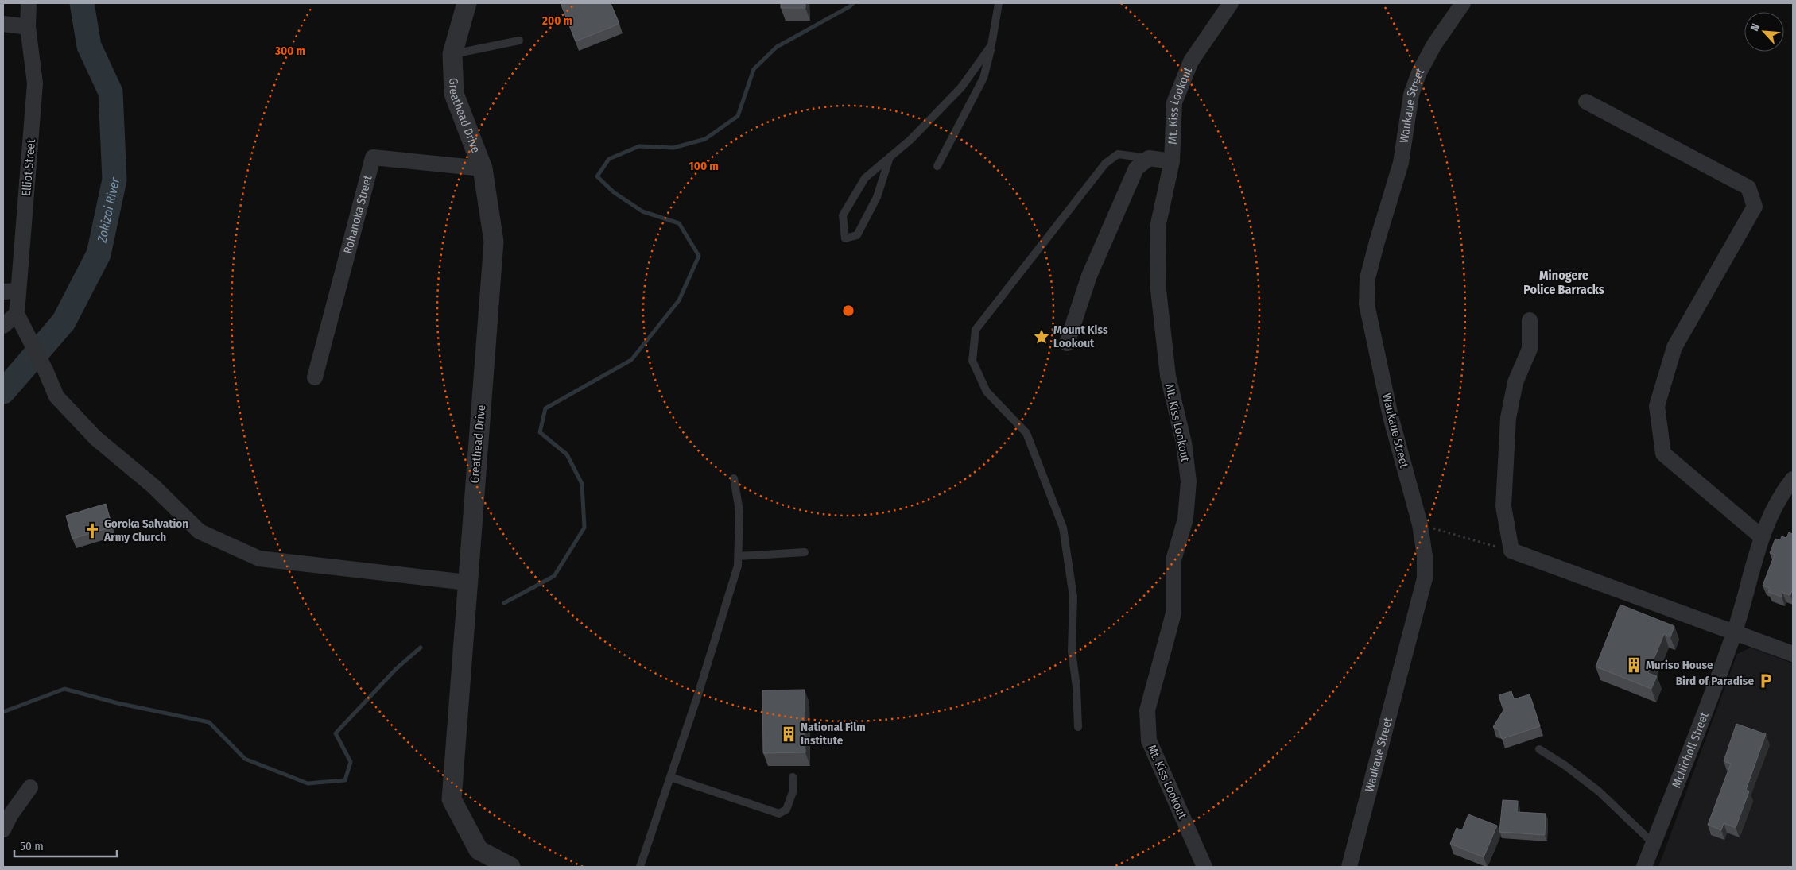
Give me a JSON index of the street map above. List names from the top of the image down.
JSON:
{
  "streets": {
    "street": [
      "Mt. Kiss Lookout",
      "Waukaue Street",
      "Greathead Drive",
      "Elliot Street",
      "Rohanoka Street",
      "McNicholl Street"
    ]
  },
  "crossings": [
    ["Greathead Drive", "Rohanoka Street"]
  ],
  "districts": ["Minogere Police Barracks"],
  "water": ["Zokizoi River"],
  "places": {
    "place": ["Mount Kiss Lookout"],
    "church": ["Goroka Salvation Army Church"],
    "building": ["Muriso House", "National Film Institute"],
    "parking": ["Bird of Paradise"]
  },
  "scale_bar": "50 m",
  "north": "top left",
  "rings": ["200 m", "300 m", "100 m"]
}
